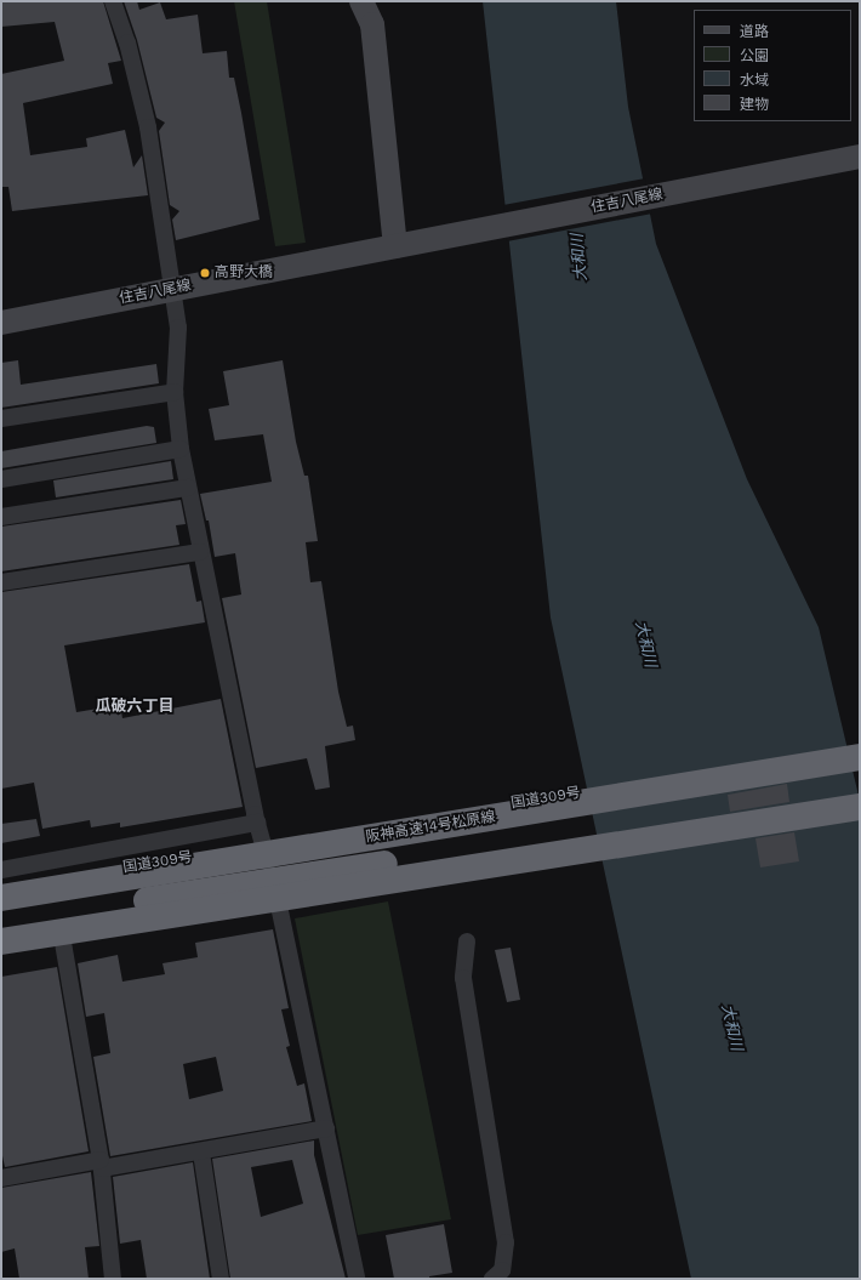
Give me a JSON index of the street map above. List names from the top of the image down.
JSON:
{
  "streets": {
    "highway": ["国道309号", "阪神高速14号松原線"],
    "main road": ["住吉八尾線"]
  },
  "districts": ["瓜破六丁目"],
  "water": ["大和川"],
  "places": ["高野大橋"],
  "legend": [
    "道路",
    "公園",
    "水域",
    "建物"
  ]
}
